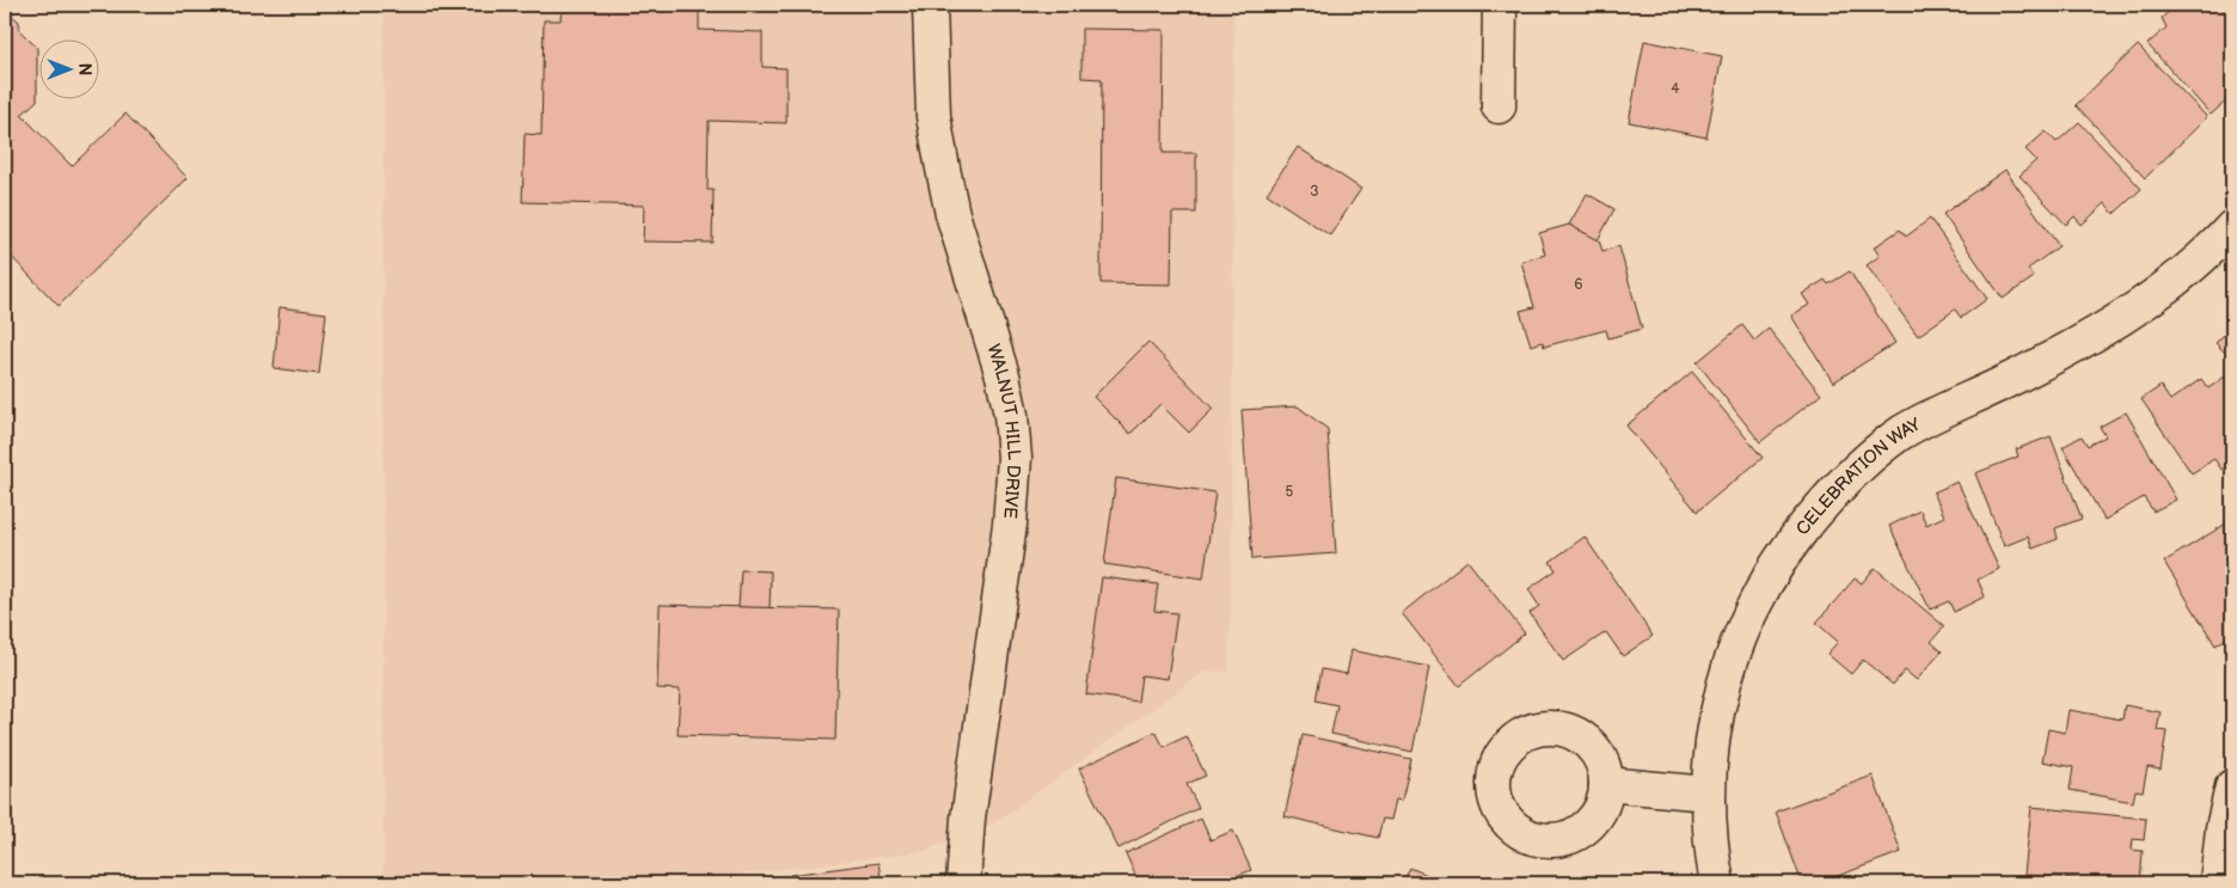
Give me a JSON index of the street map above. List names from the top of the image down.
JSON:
{
  "streets": {
    "street": ["WALNUT HILL DRIVE", "CELEBRATION WAY"]
  },
  "house_numbers": [
    "4",
    "3",
    "6",
    "5"
  ],
  "north": "right"
}
